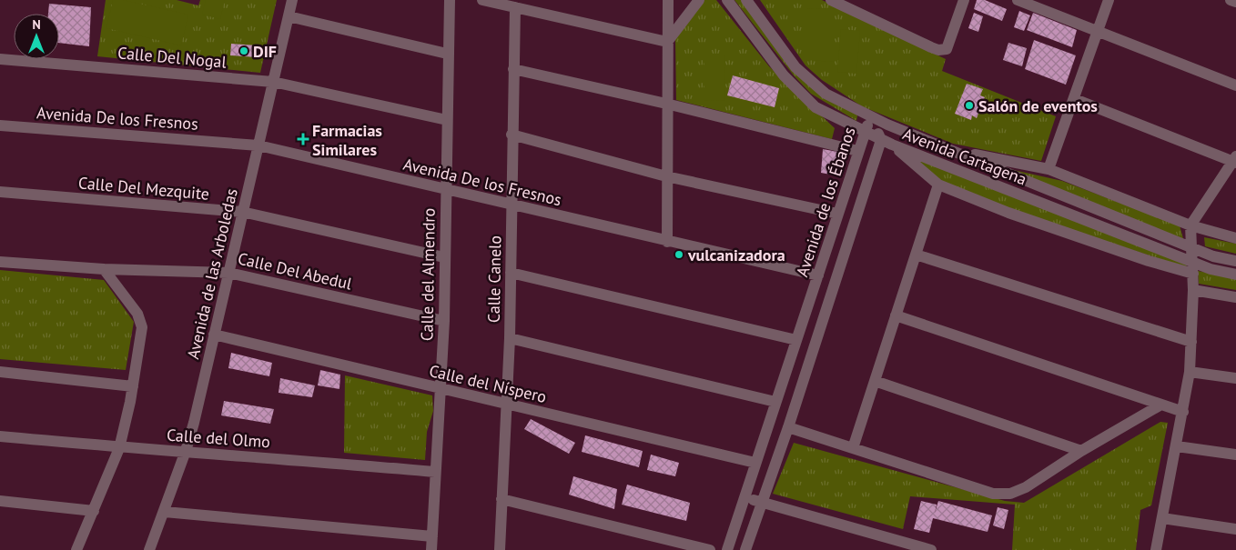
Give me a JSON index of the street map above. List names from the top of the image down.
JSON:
{
  "streets": {
    "street": [
      "Calle Del Nogal",
      "Avenida De los Fresnos",
      "Avenida Cartagena",
      "Calle Del Mezquite",
      "Avenida de los Ébanos",
      "Calle Del Abedul",
      "Avenida de las Arboledas",
      "Calle del Almendro",
      "Calle Canelo",
      "Calle del Níspero",
      "Calle del Olmo"
    ]
  },
  "crossings": [
    ["Calle Del Nogal", "Avenida de las Arboledas"],
    ["Calle Del Nogal", "Calle del Almendro"],
    ["Avenida De los Fresnos", "Avenida de los Ébanos"],
    ["Avenida De los Fresnos", "Avenida de las Arboledas"],
    ["Avenida De los Fresnos", "Calle del Almendro"],
    ["Avenida De los Fresnos", "Calle Canelo"],
    ["Avenida Cartagena", "Avenida de los Ébanos"],
    ["Calle Del Mezquite", "Avenida de las Arboledas"],
    ["Calle Del Mezquite", "Calle del Almendro"],
    ["Avenida de los Ébanos", "Calle del Níspero"],
    ["Calle Del Abedul", "Avenida de las Arboledas"],
    ["Calle Del Abedul", "Calle del Almendro"],
    ["Avenida de las Arboledas", "Calle del Níspero"],
    ["Avenida de las Arboledas", "Calle del Olmo"],
    ["Calle del Almendro", "Calle del Níspero"],
    ["Calle del Almendro", "Calle del Olmo"],
    ["Calle Canelo", "Calle del Níspero"]
  ],
  "places": {
    "other": ["DIF", "Salón de eventos", "vulcanizadora"],
    "health": ["Farmacias Similares"]
  },
  "north": "top"
}
